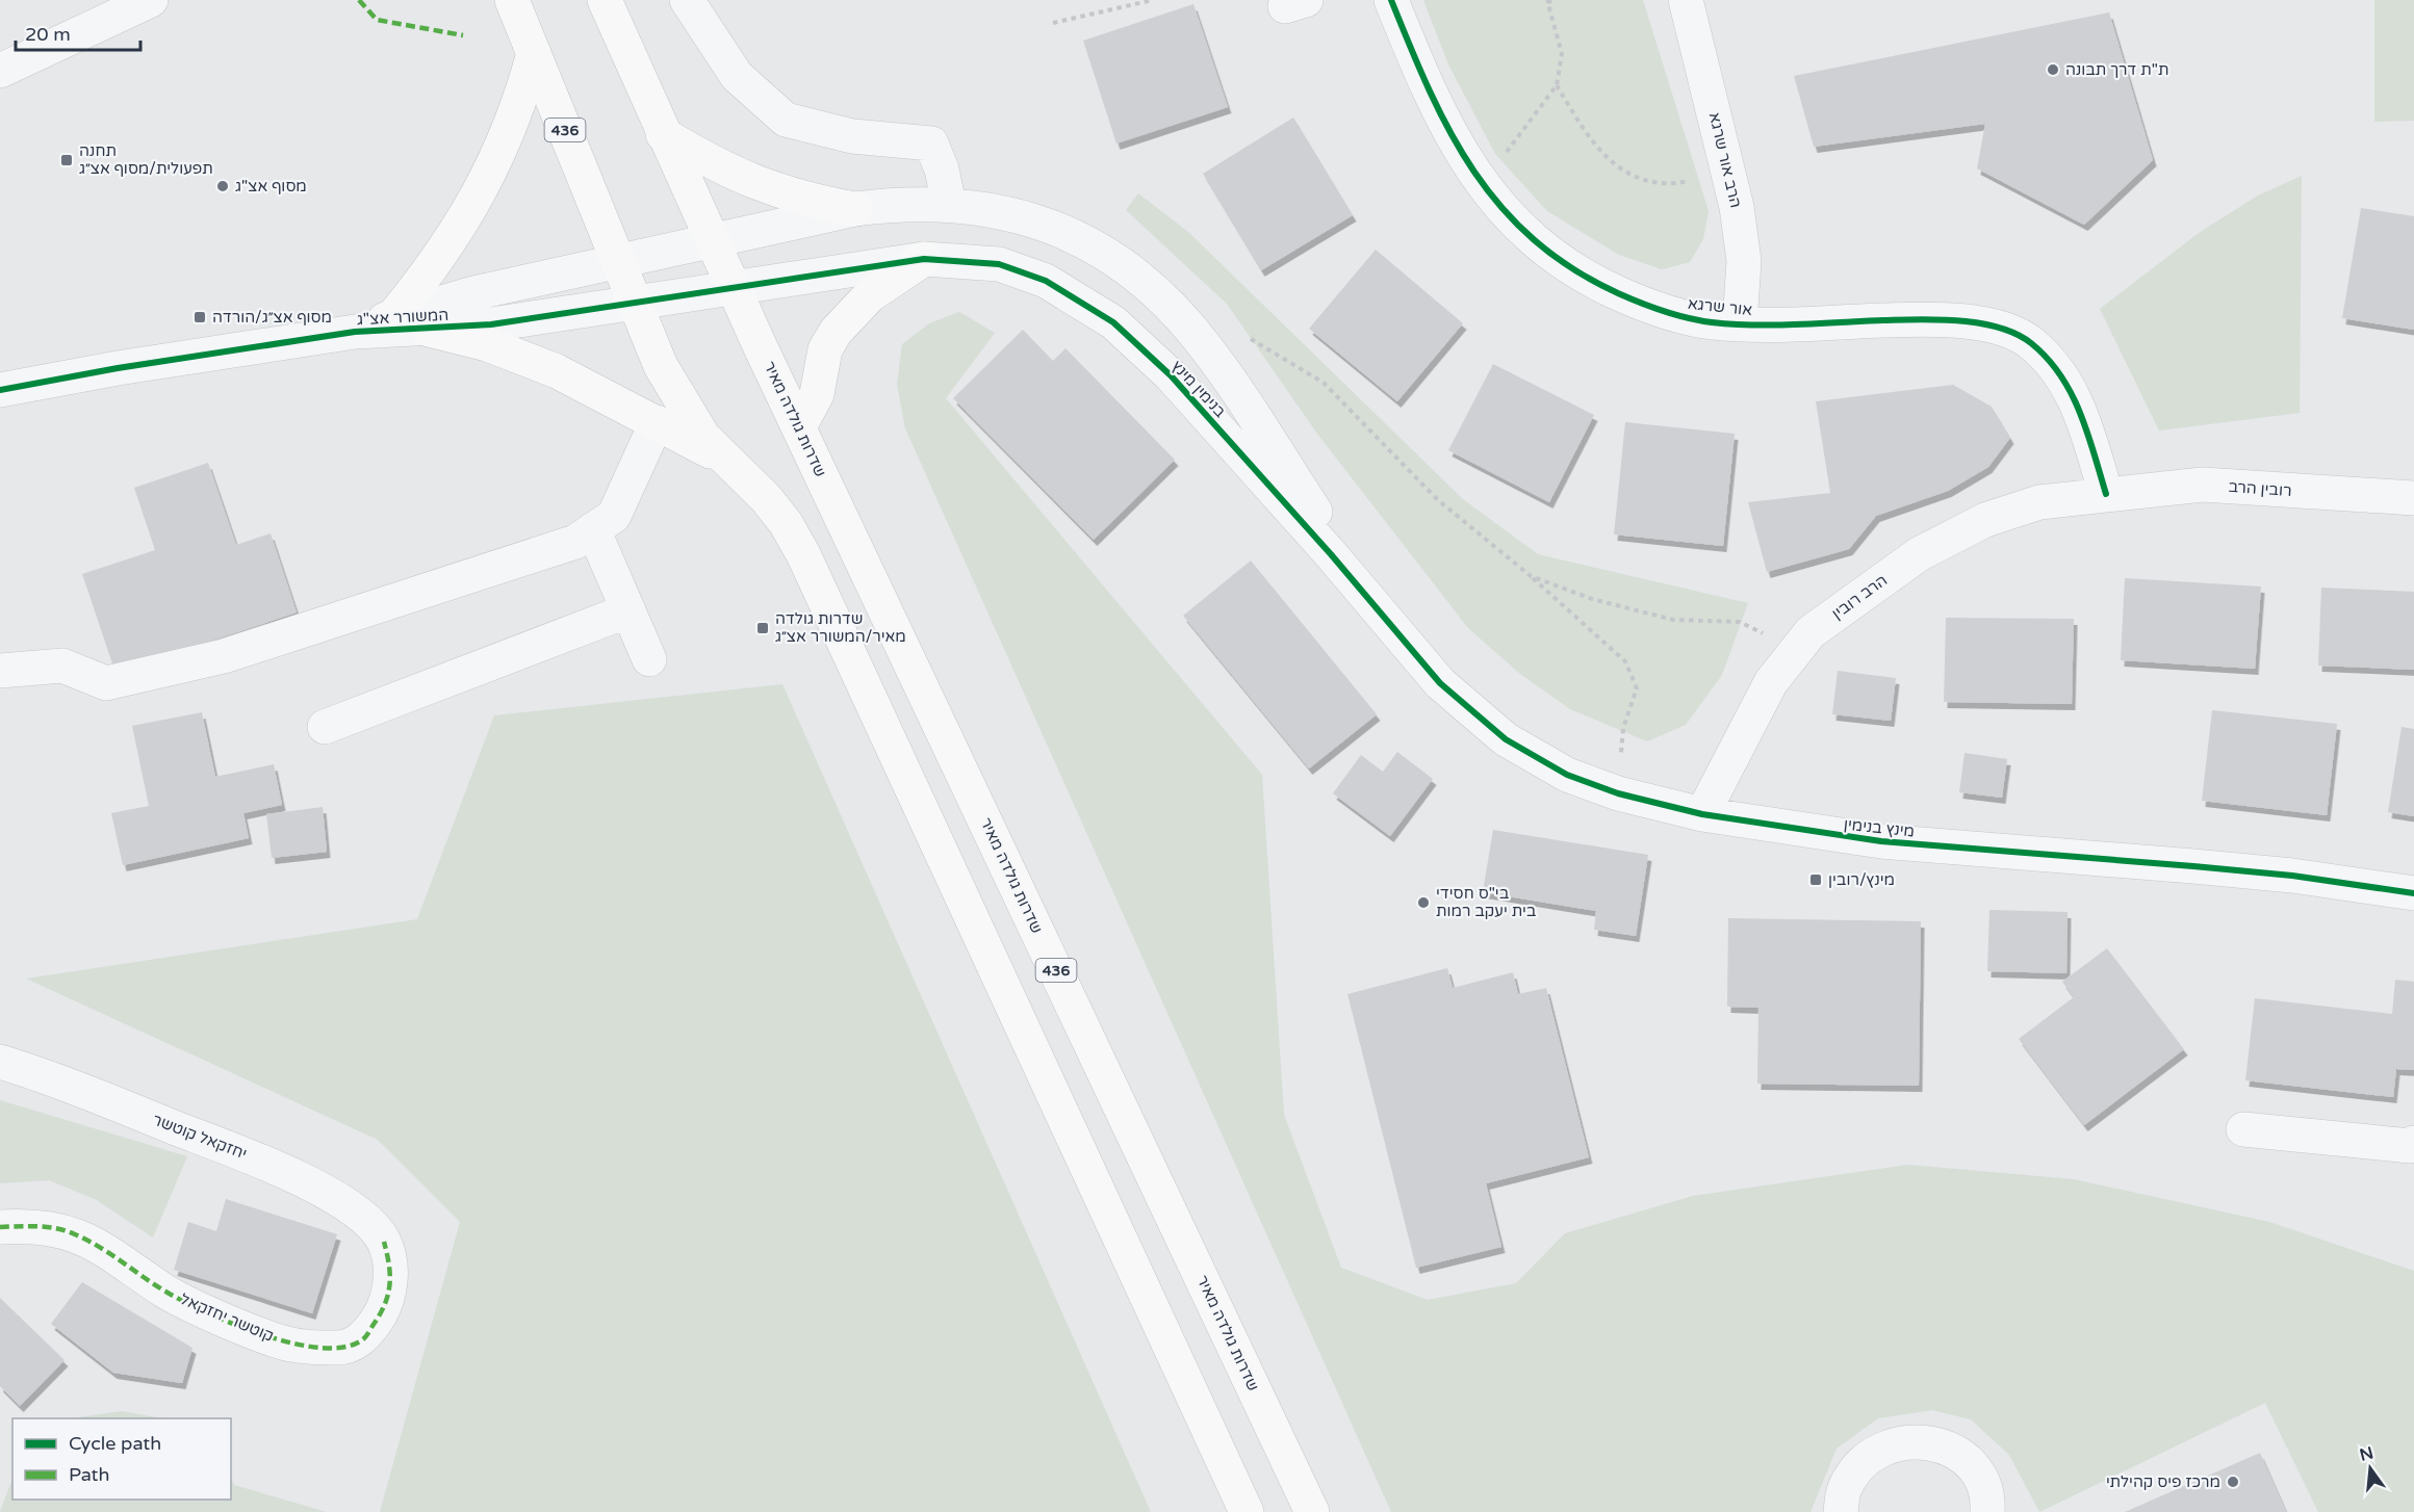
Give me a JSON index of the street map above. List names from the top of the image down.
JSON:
{
  "streets": {
    "main road": ["436", "שדרות גולדה מאיר"],
    "street": [
      "הרב אור שרגא",
      "אור שרגא",
      "המשורר אצ\"ג",
      "בנימין מינץ",
      "רובין הרב",
      "הרב רובין",
      "מינץ בנימין",
      "יחזקאל קוטשר",
      "קוטשר יחזקאל"
    ]
  },
  "crossings": [
    ["436", "המשורר אצ\"ג"],
    ["436", "בנימין מינץ"],
    ["436", "שדרות גולדה מאיר"],
    ["הרב אור שרגא", "אור שרגא"],
    ["אור שרגא", "רובין הרב"],
    ["אור שרגא", "הרב רובין"],
    ["המשורר אצ\"ג", "בנימין מינץ"],
    ["המשורר אצ\"ג", "שדרות גולדה מאיר"],
    ["בנימין מינץ", "שדרות גולדה מאיר"],
    ["בנימין מינץ", "מינץ בנימין"],
    ["רובין הרב", "הרב רובין"],
    ["הרב רובין", "מינץ בנימין"],
    ["יחזקאל קוטשר", "קוטשר יחזקאל"]
  ],
  "places": {
    "other": [
      "ת\"ת דרך תבונה",
      "מסוף אצ\"ג",
      "בי\"ס חסידי בית יעקב רמות",
      "מרכז פיס קהילתי"
    ],
    "transit": [
      "תחנה תפעולית/מסוף אצ״ג",
      "מסוף אצ״ג/הורדה",
      "שדרות גולדה מאיר/המשורר אצ״ג",
      "מינץ/רובין"
    ]
  },
  "legend": ["Cycle path", "Path"],
  "scale_bar": "20 m",
  "north": "top"
}
